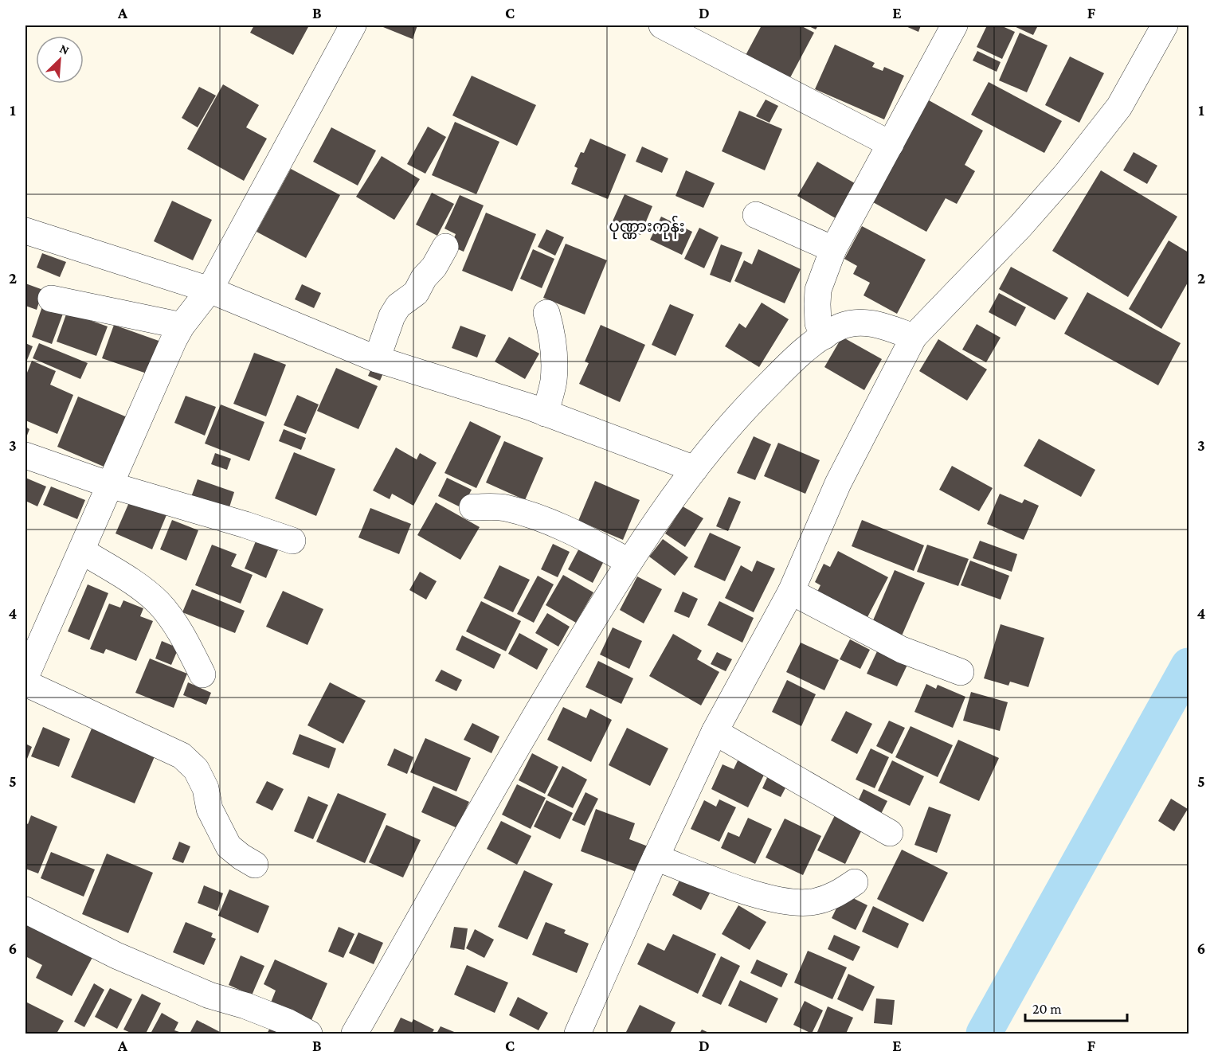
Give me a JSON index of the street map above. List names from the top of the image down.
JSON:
{
  "districts": ["ပုဏ္ဏားကုန်း"],
  "scale_bar": "20 m",
  "north": "top right",
  "grid": {
    "columns": [
      "A",
      "B",
      "C",
      "D",
      "E",
      "F"
    ],
    "rows": [
      "1",
      "2",
      "3",
      "4",
      "5",
      "6"
    ]
  }
}
